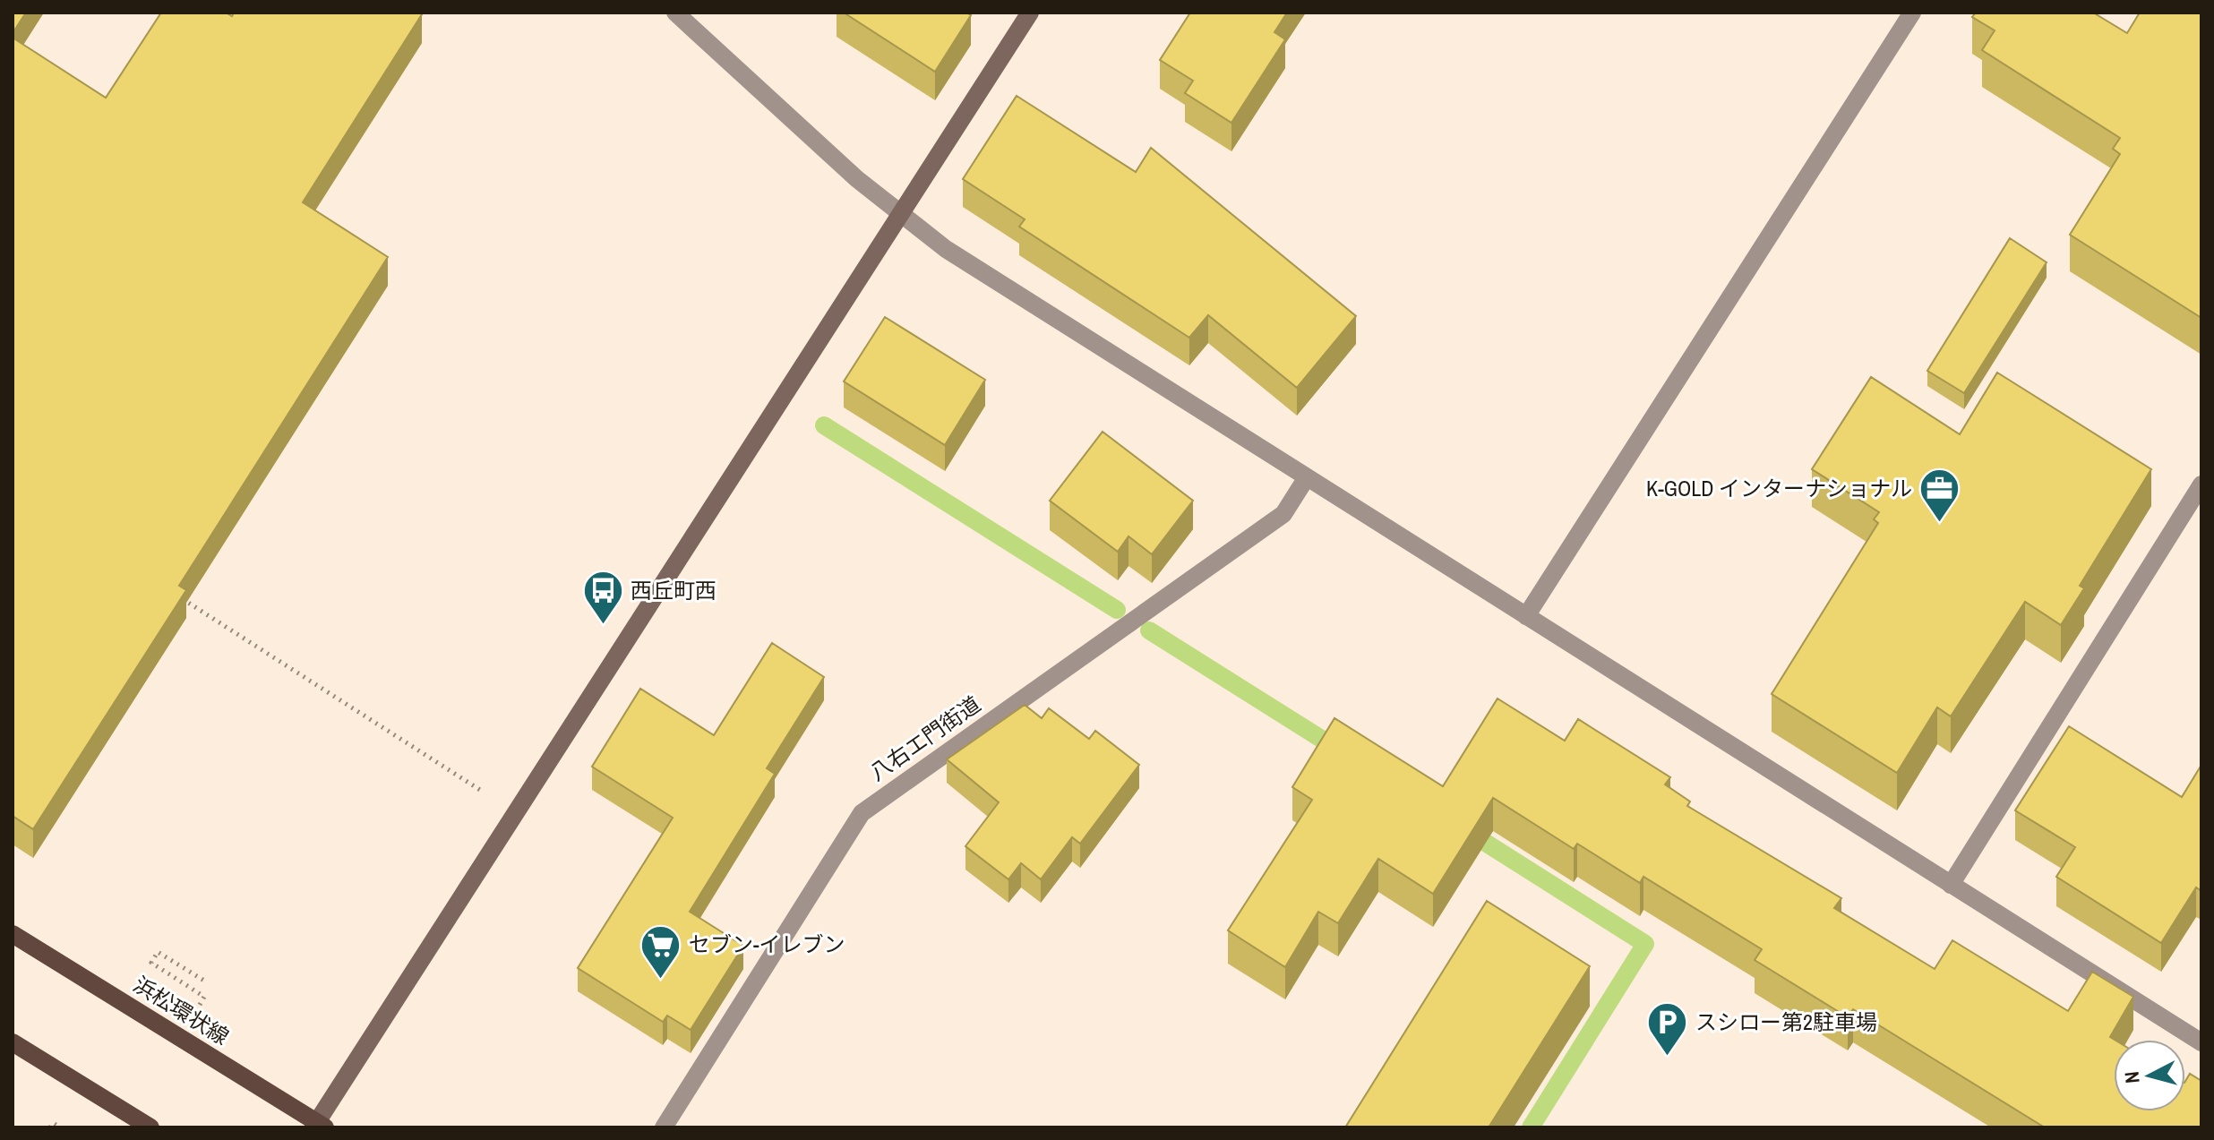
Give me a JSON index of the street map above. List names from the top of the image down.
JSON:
{
  "streets": {
    "main road": ["浜松環状線"],
    "street": ["八右エ門街道"]
  },
  "places": {
    "office": ["K-GOLD インターナショナル"],
    "bus stop": ["西丘町西"],
    "supermarket": ["セブン-イレブン"],
    "parking": ["スシロー第2駐車場"]
  },
  "north": "left"
}
